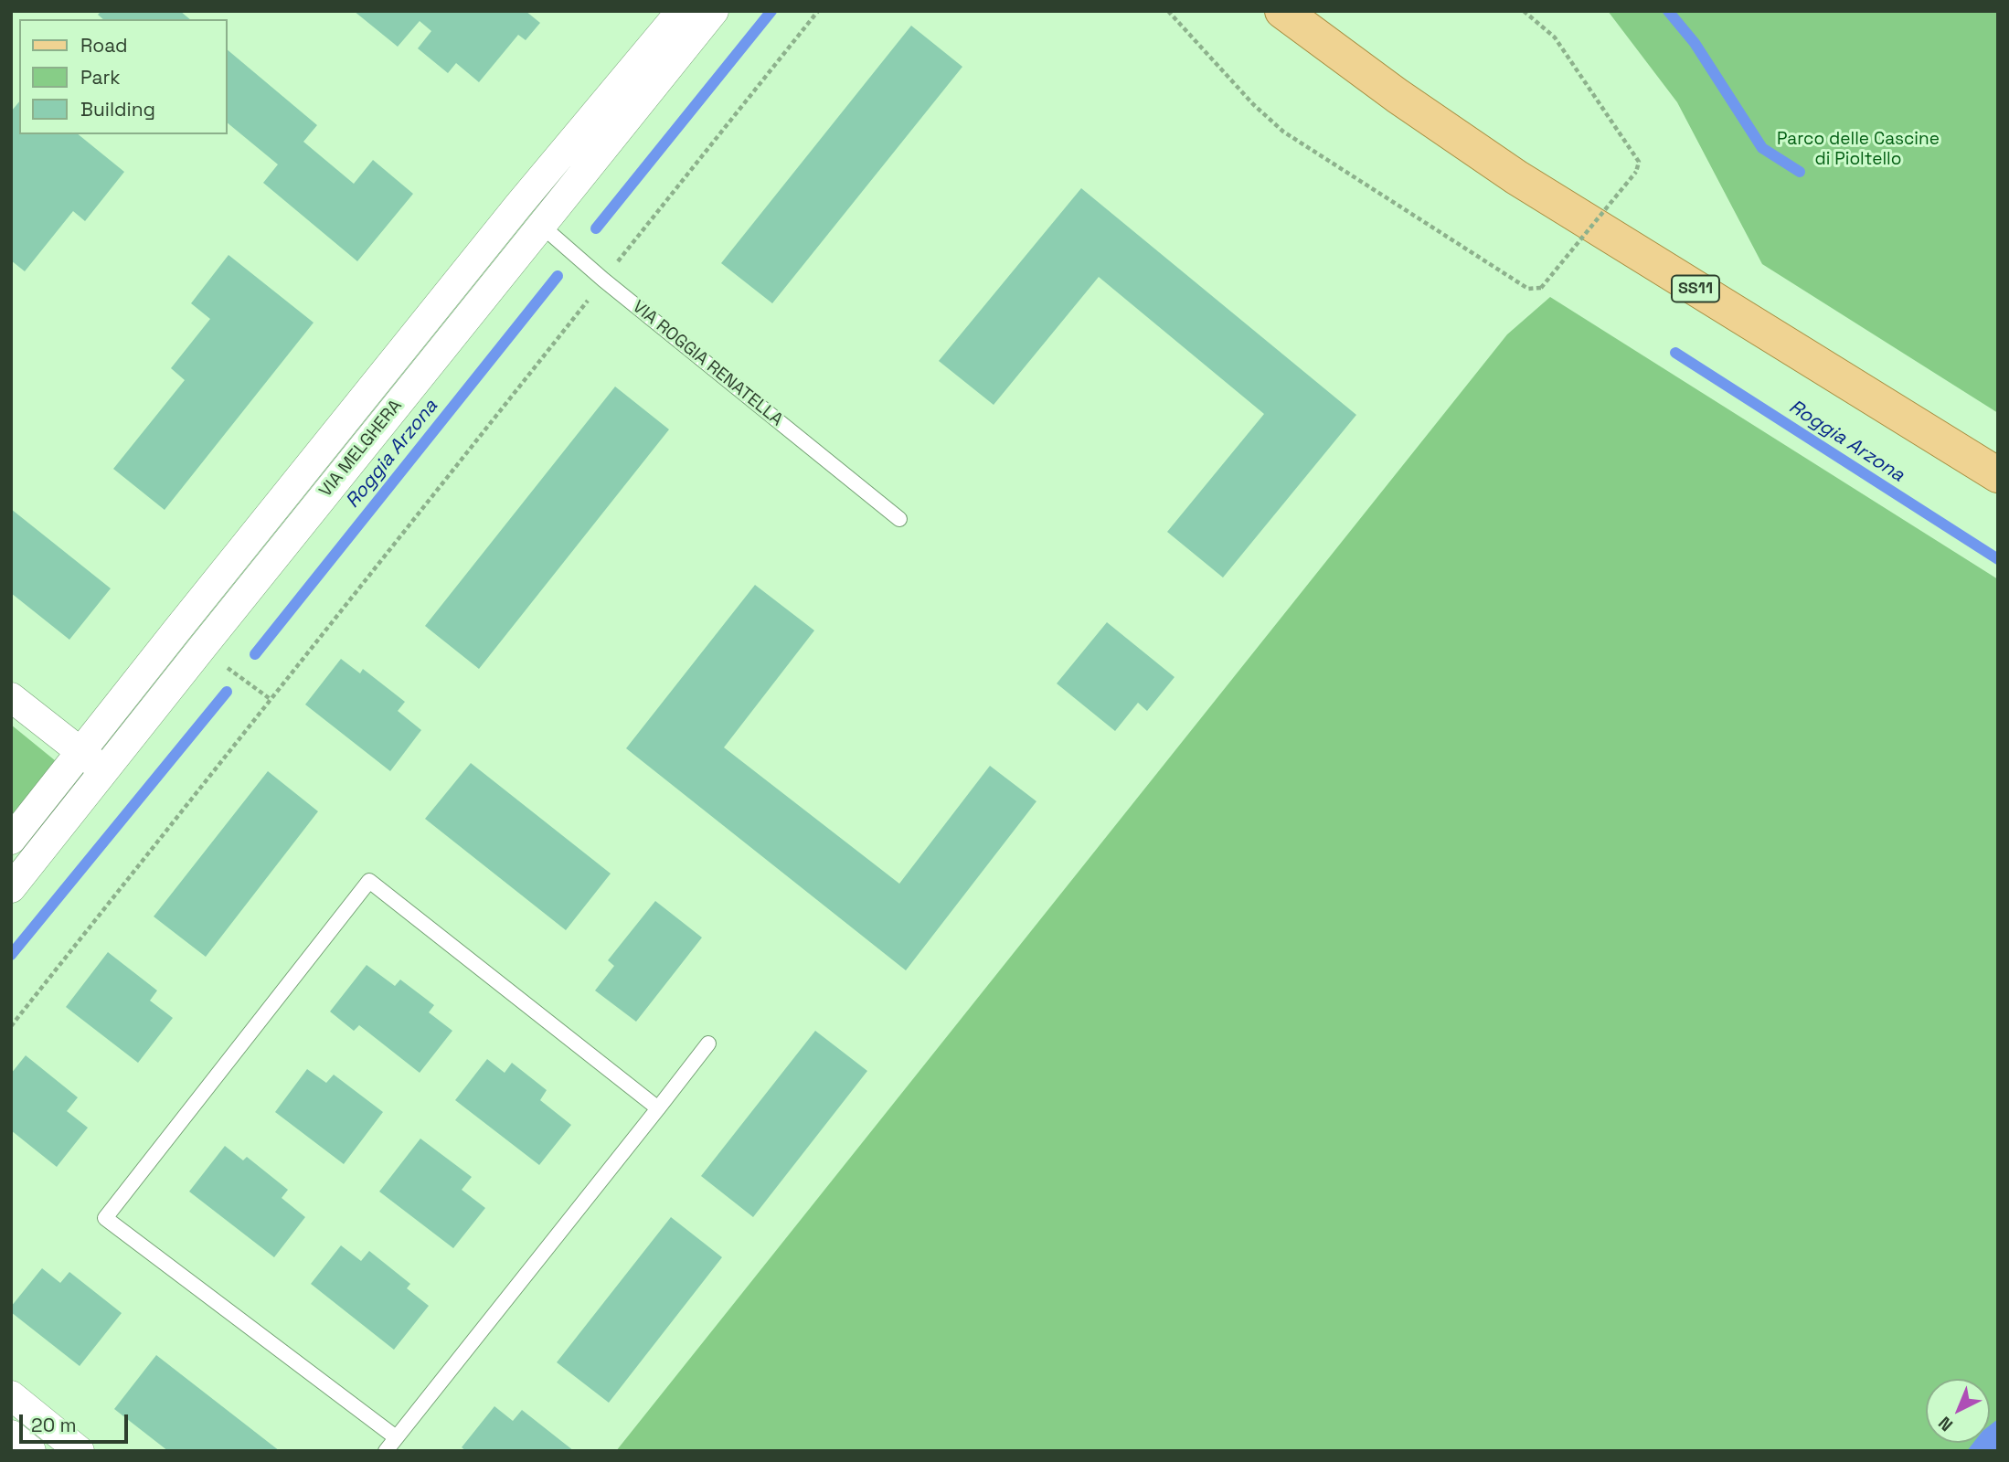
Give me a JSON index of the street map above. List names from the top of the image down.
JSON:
{
  "streets": {
    "main road": ["SS11"],
    "street": ["VIA MELGHERA"],
    "lane": ["VIA ROGGIA RENATELLA"]
  },
  "crossings": [
    ["VIA ROGGIA RENATELLA", "VIA MELGHERA"]
  ],
  "water": ["Roggia Arzona"],
  "parks": ["Parco delle Cascine di Pioltello"],
  "legend": ["Road", "Park", "Building"],
  "scale_bar": "20 m",
  "north": "bottom left"
}
